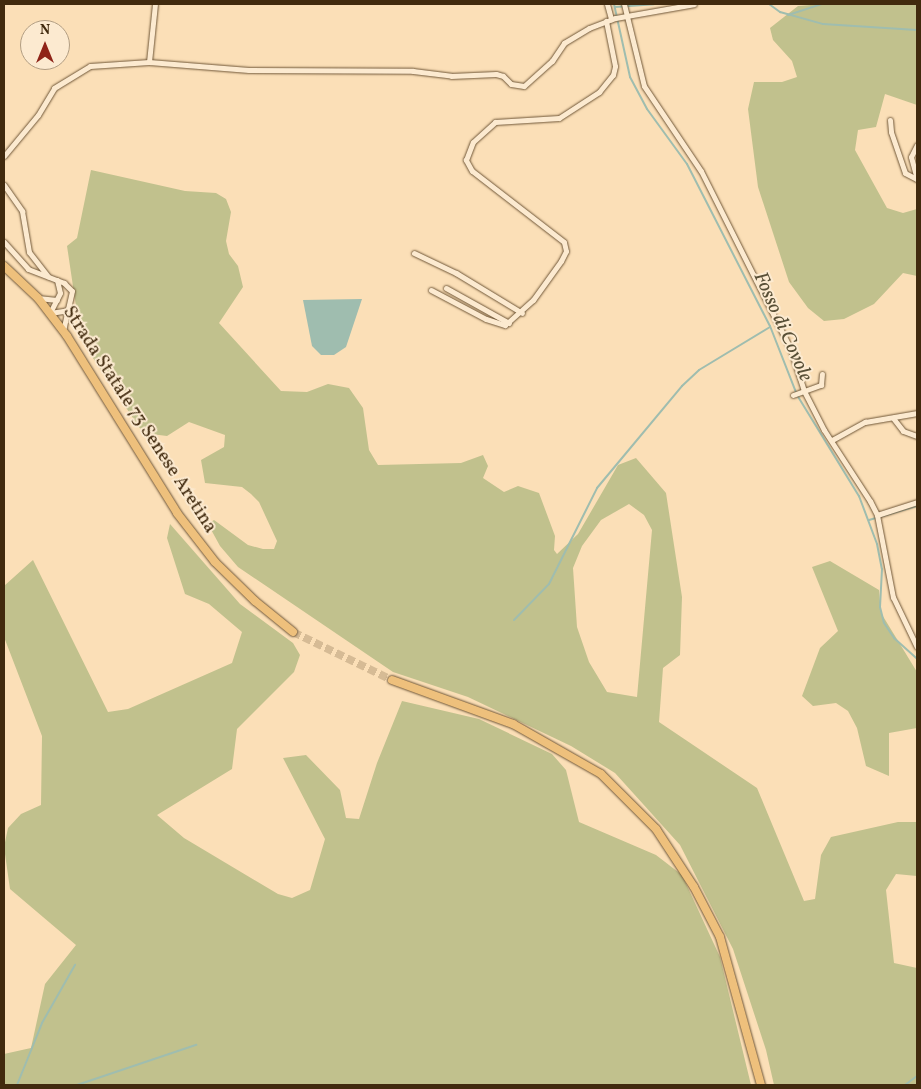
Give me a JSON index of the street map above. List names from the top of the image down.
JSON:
{
  "streets": {
    "main road": ["Strada Statale 73 Senese Aretina"]
  },
  "water": ["Fosso di Covole"],
  "north": "top"
}
